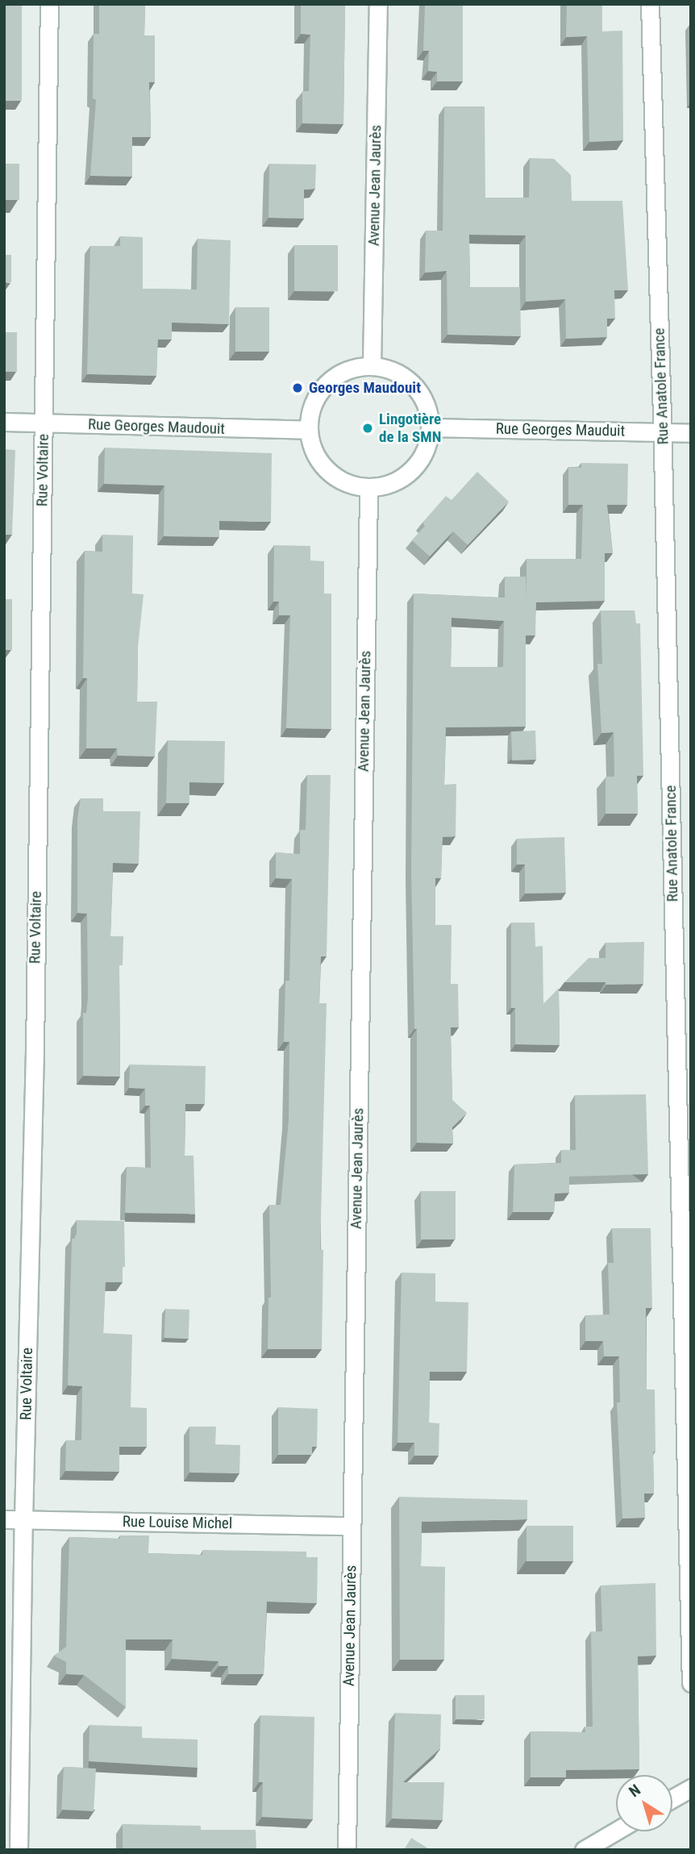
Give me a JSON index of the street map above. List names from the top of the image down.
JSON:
{
  "streets": {
    "street": [
      "Avenue Jean Jaurès",
      "Rue Anatole France",
      "Rue Georges Maudouit",
      "Rue Georges Mauduit",
      "Rue Voltaire",
      "Rue Louise Michel"
    ]
  },
  "crossings": [
    ["Avenue Jean Jaurès", "Rue Georges Maudouit"],
    ["Avenue Jean Jaurès", "Rue Georges Mauduit"],
    ["Avenue Jean Jaurès", "Rue Louise Michel"],
    ["Rue Anatole France", "Rue Georges Mauduit"],
    ["Rue Georges Maudouit", "Rue Georges Mauduit"],
    ["Rue Georges Maudouit", "Rue Voltaire"],
    ["Rue Voltaire", "Rue Louise Michel"]
  ],
  "places": ["Georges Maudouit", "Lingotière de la SMN"],
  "north": "top left"
}
